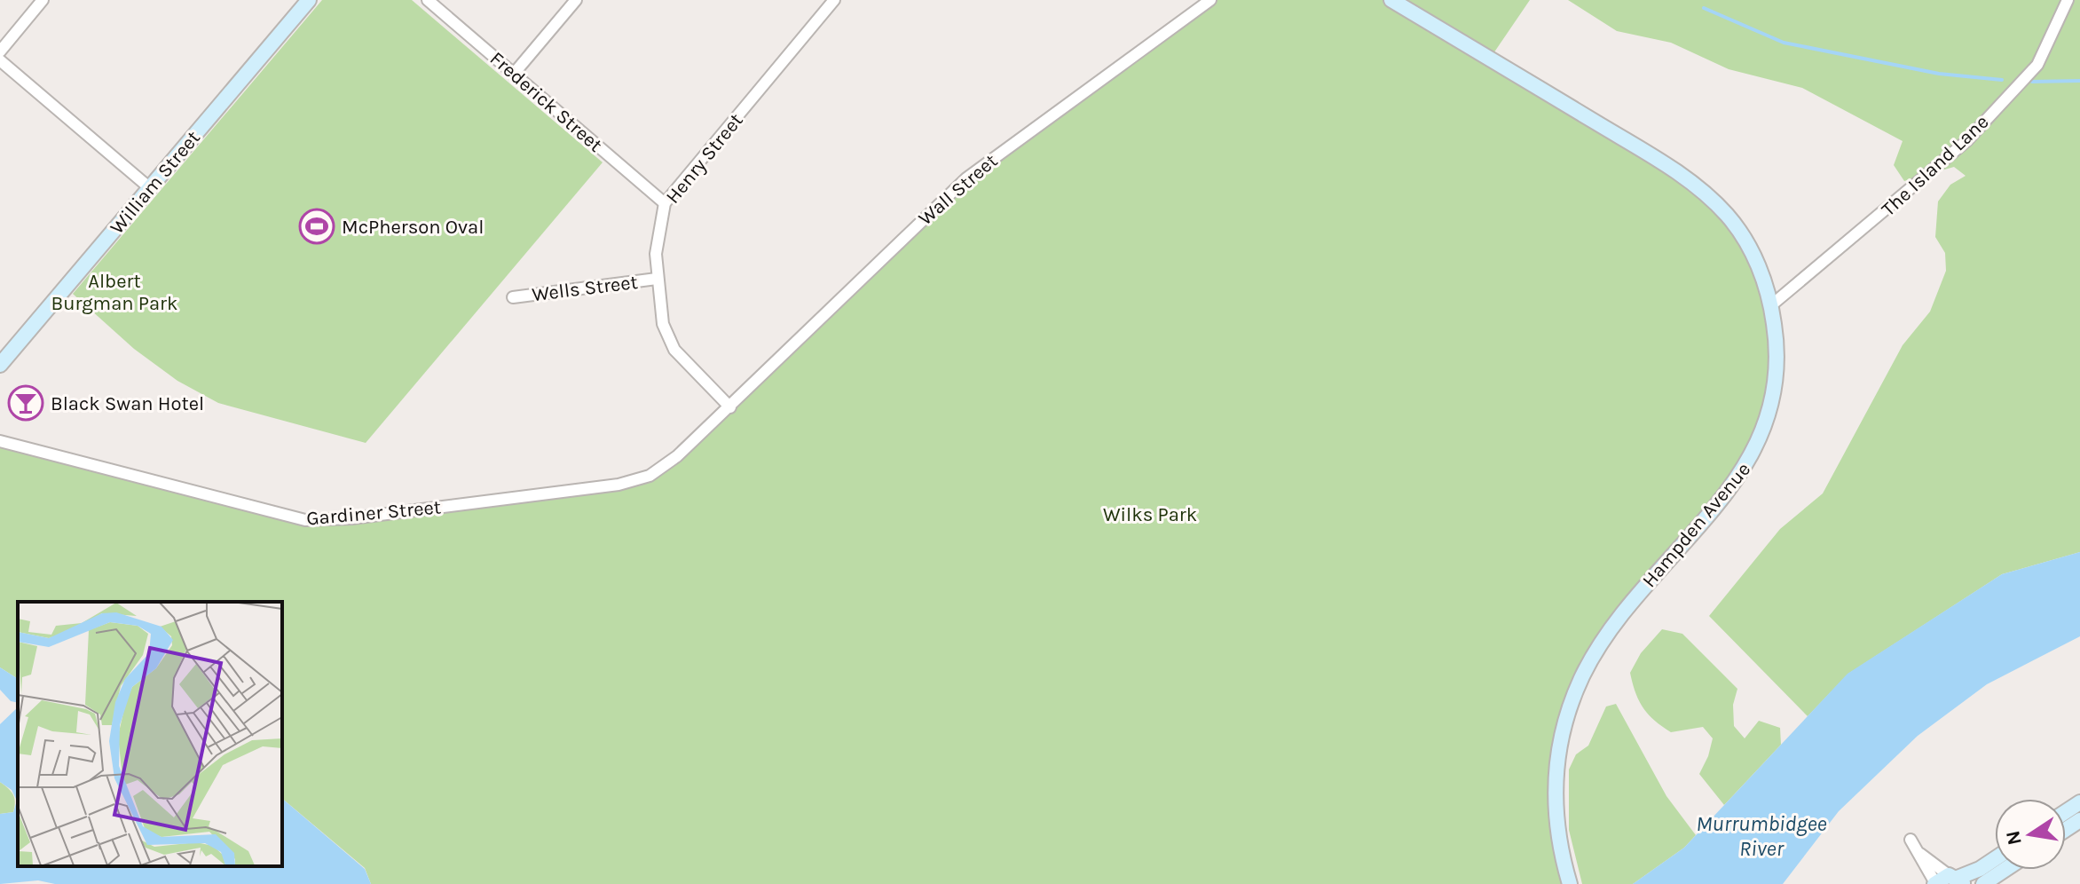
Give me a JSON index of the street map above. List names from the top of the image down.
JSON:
{
  "streets": {
    "main road": ["William Street", "Hampden Avenue"],
    "street": [
      "Frederick Street",
      "Henry Street",
      "The Island Lane",
      "Wall Street",
      "Wells Street",
      "Gardiner Street"
    ]
  },
  "crossings": [
    ["Frederick Street", "Henry Street"],
    ["Henry Street", "Wall Street"],
    ["Henry Street", "Wells Street"],
    ["Henry Street", "Gardiner Street"],
    ["The Island Lane", "Hampden Avenue"],
    ["Wall Street", "Gardiner Street"]
  ],
  "water": ["Murrumbidgee River"],
  "parks": ["Albert Burgman Park", "Wilks Park"],
  "places": {
    "sports": ["McPherson Oval"],
    "bar": ["Black Swan Hotel"]
  },
  "north": "left"
}
